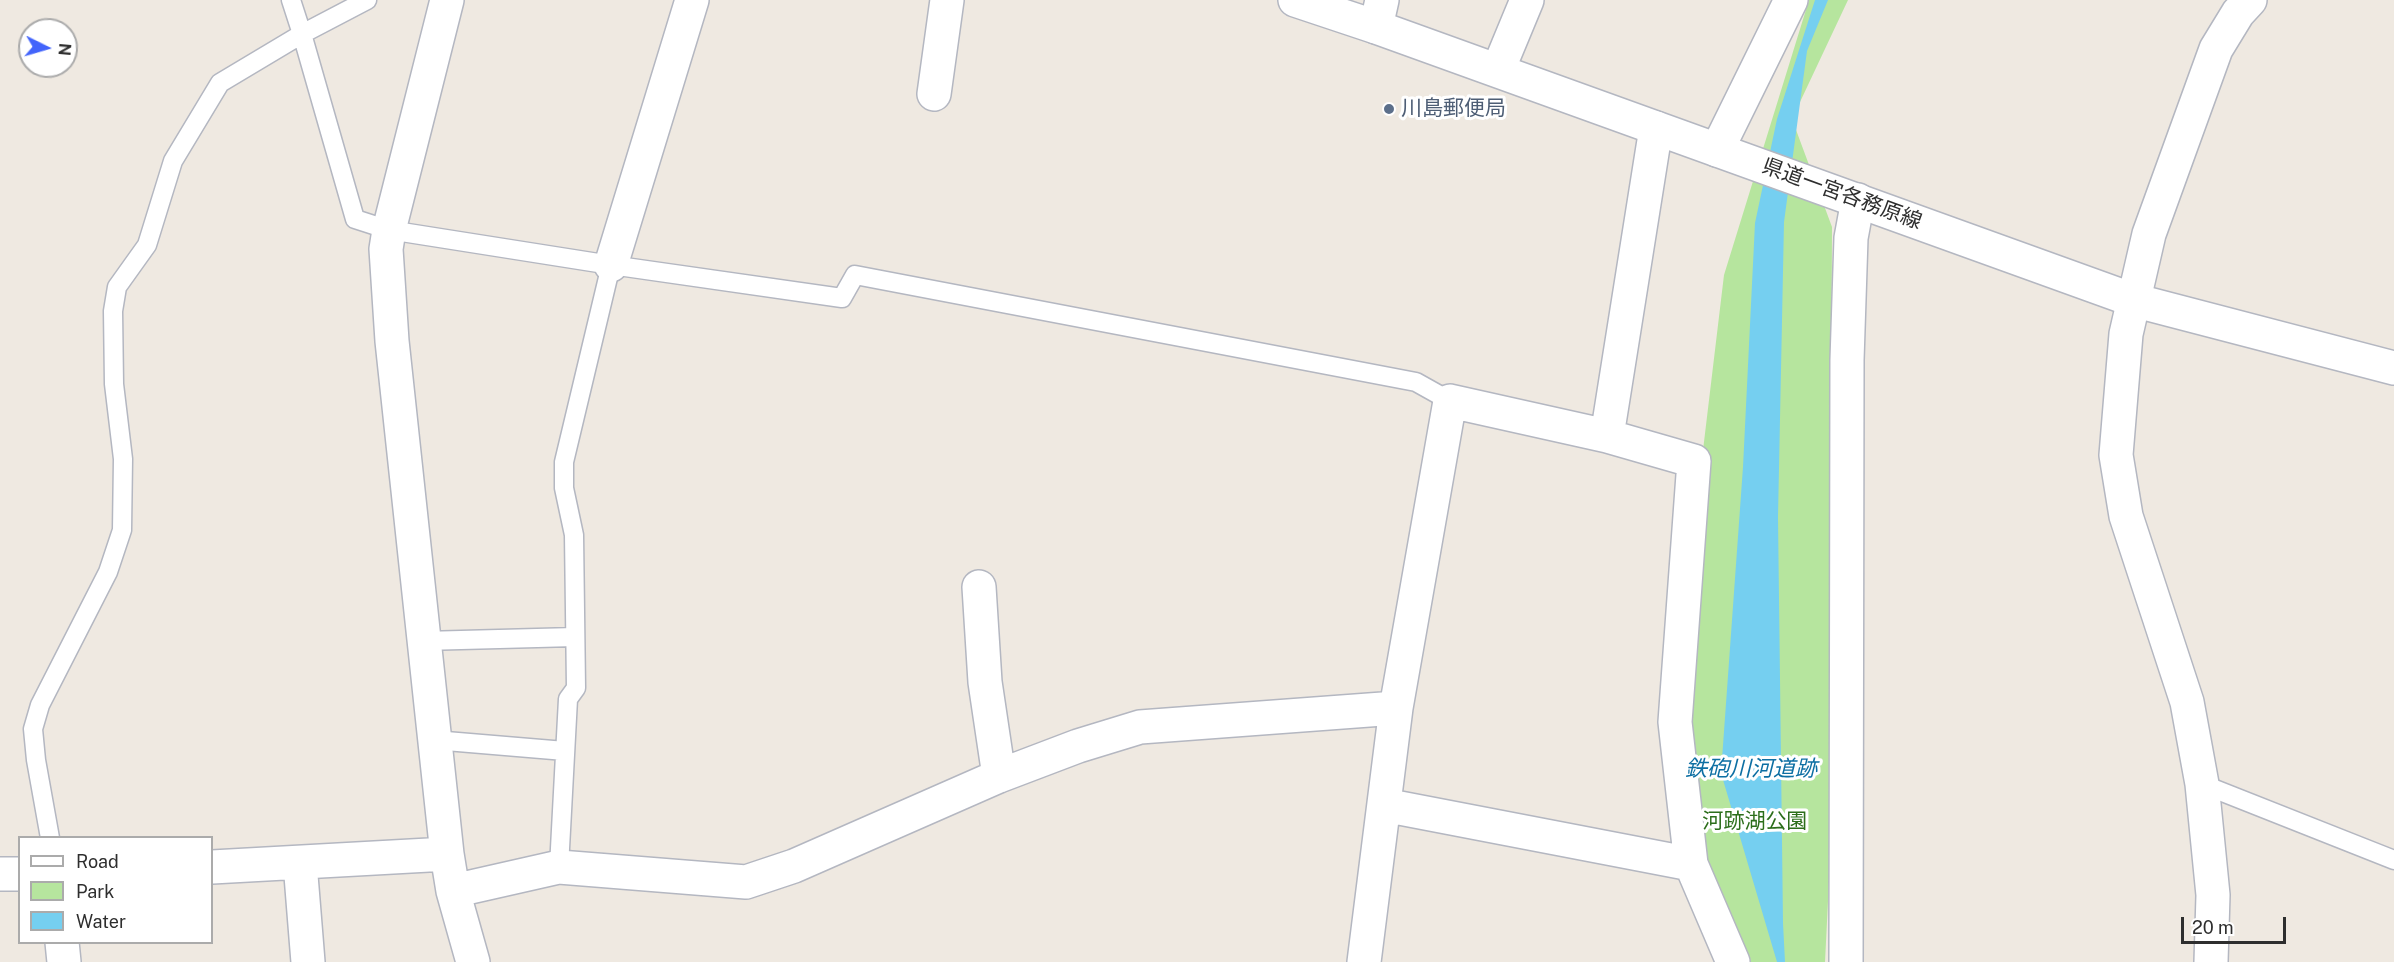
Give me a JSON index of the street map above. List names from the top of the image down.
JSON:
{
  "streets": {
    "street": ["県道一宮各務原線"]
  },
  "water": ["鉄砲川河道跡"],
  "parks": ["河跡湖公園"],
  "places": ["川島郵便局"],
  "legend": ["Road", "Park", "Water"],
  "scale_bar": "20 m",
  "north": "right"
}
